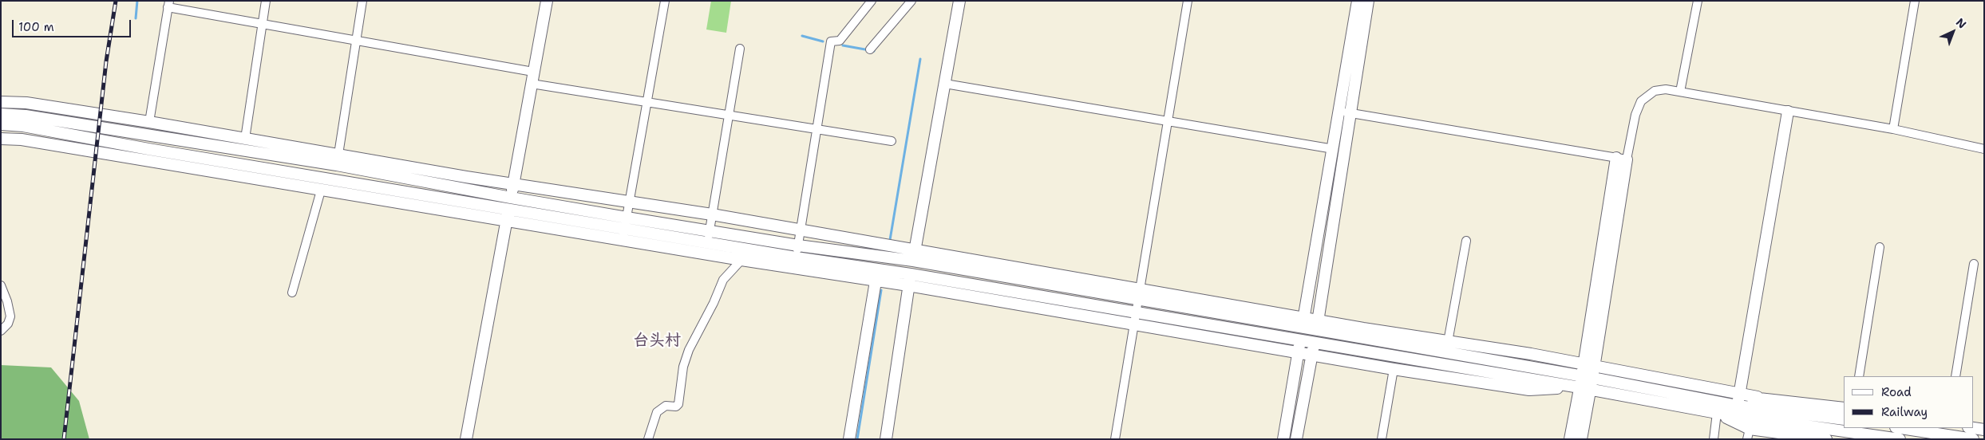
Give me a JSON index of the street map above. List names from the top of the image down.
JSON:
{
  "districts": ["台头村"],
  "legend": ["Road", "Railway"],
  "scale_bar": "100 m",
  "north": "top right"
}
